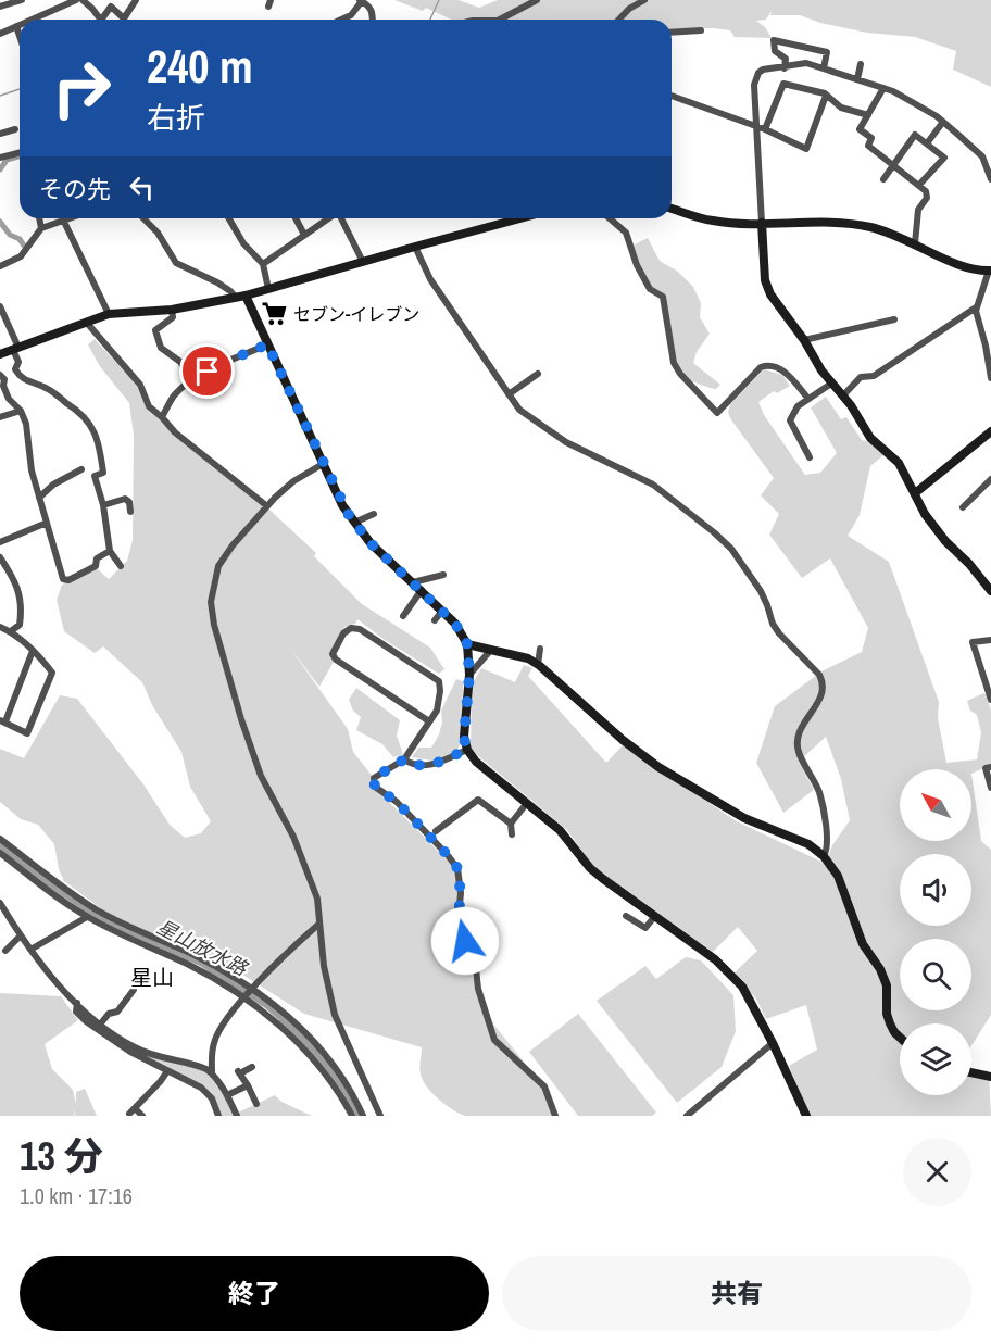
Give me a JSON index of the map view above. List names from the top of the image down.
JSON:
{
  "districts": ["星山"],
  "water": ["星山放水路"],
  "places": {
    "supermarket": ["セブン-イレブン"]
  },
  "north": "top left",
  "page": {
    "turn": ["240 m", "右折"],
    "then": "その先",
    "heading": ["13 分", "1.0 km · 17:16"],
    "buttons": ["終了", "共有"]
  }
}
